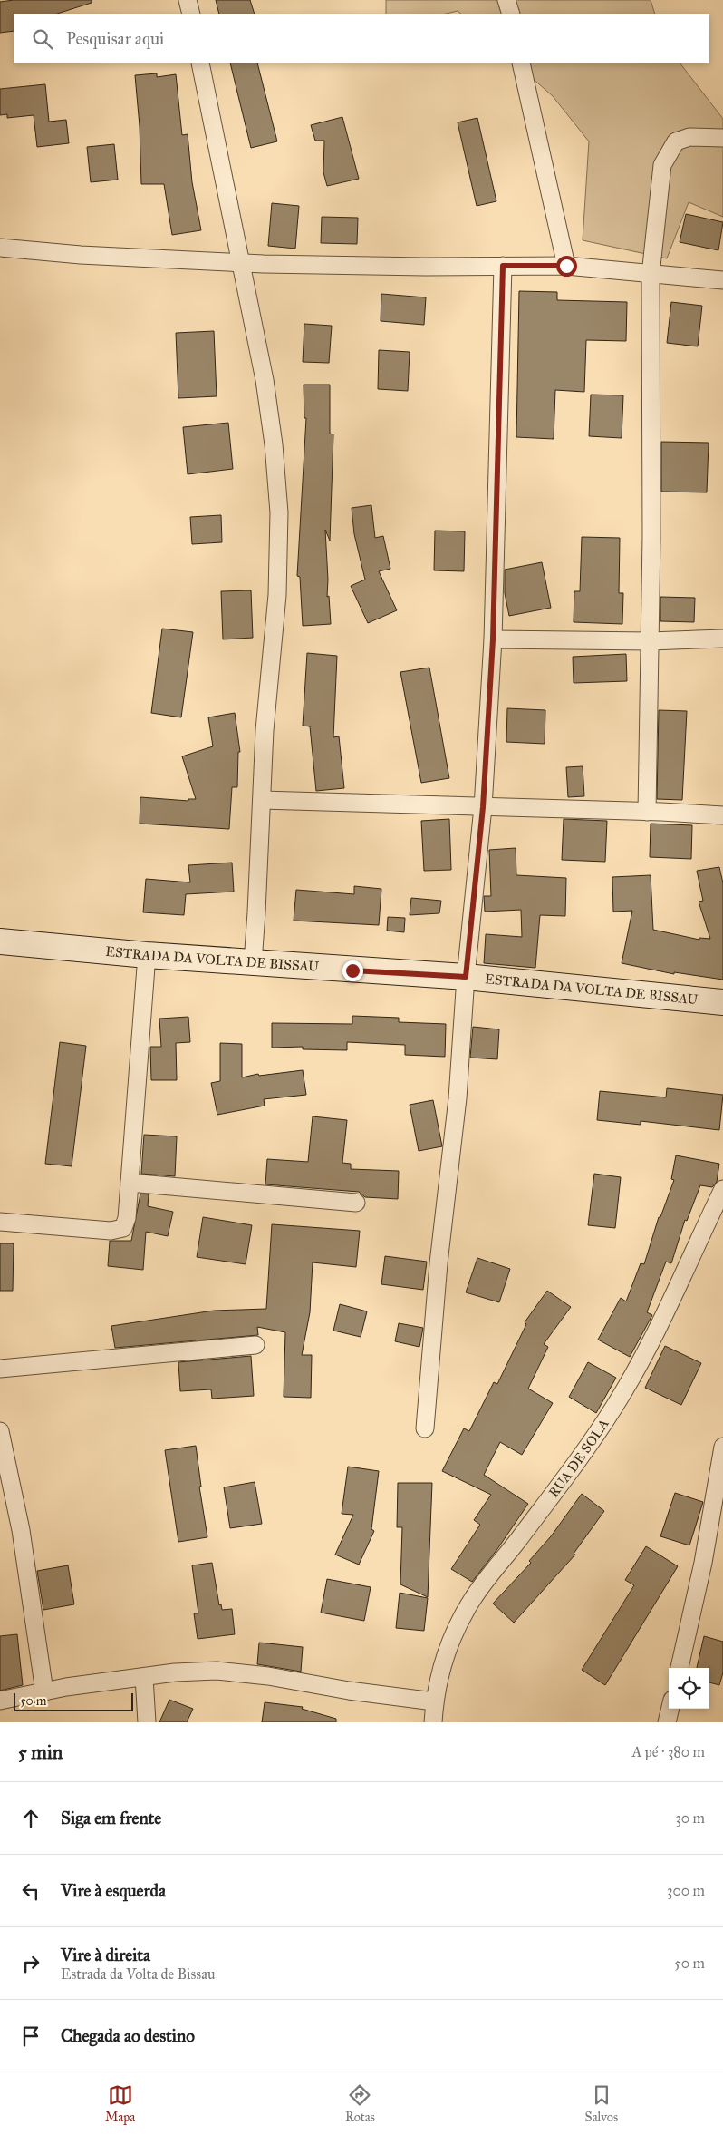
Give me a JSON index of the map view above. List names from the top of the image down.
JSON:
{
  "streets": {
    "main road": ["ESTRADA DA VOLTA DE BISSAU"],
    "street": ["RUA DE SOLA"]
  },
  "scale_bar": "50 m",
  "page": {
    "search": "Pesquisar aqui",
    "scale": "50 m",
    "heading": ["5 min", "A pé · 380 m"],
    "list": [
      ["Siga em frente", "30 m"],
      ["Vire à esquerda", "300 m"],
      ["Vire à direita", "Estrada da Volta de Bissau", "50 m"],
      "Chegada ao destino"
    ],
    "nav": ["Mapa", "Rotas", "Salvos"]
  }
}
